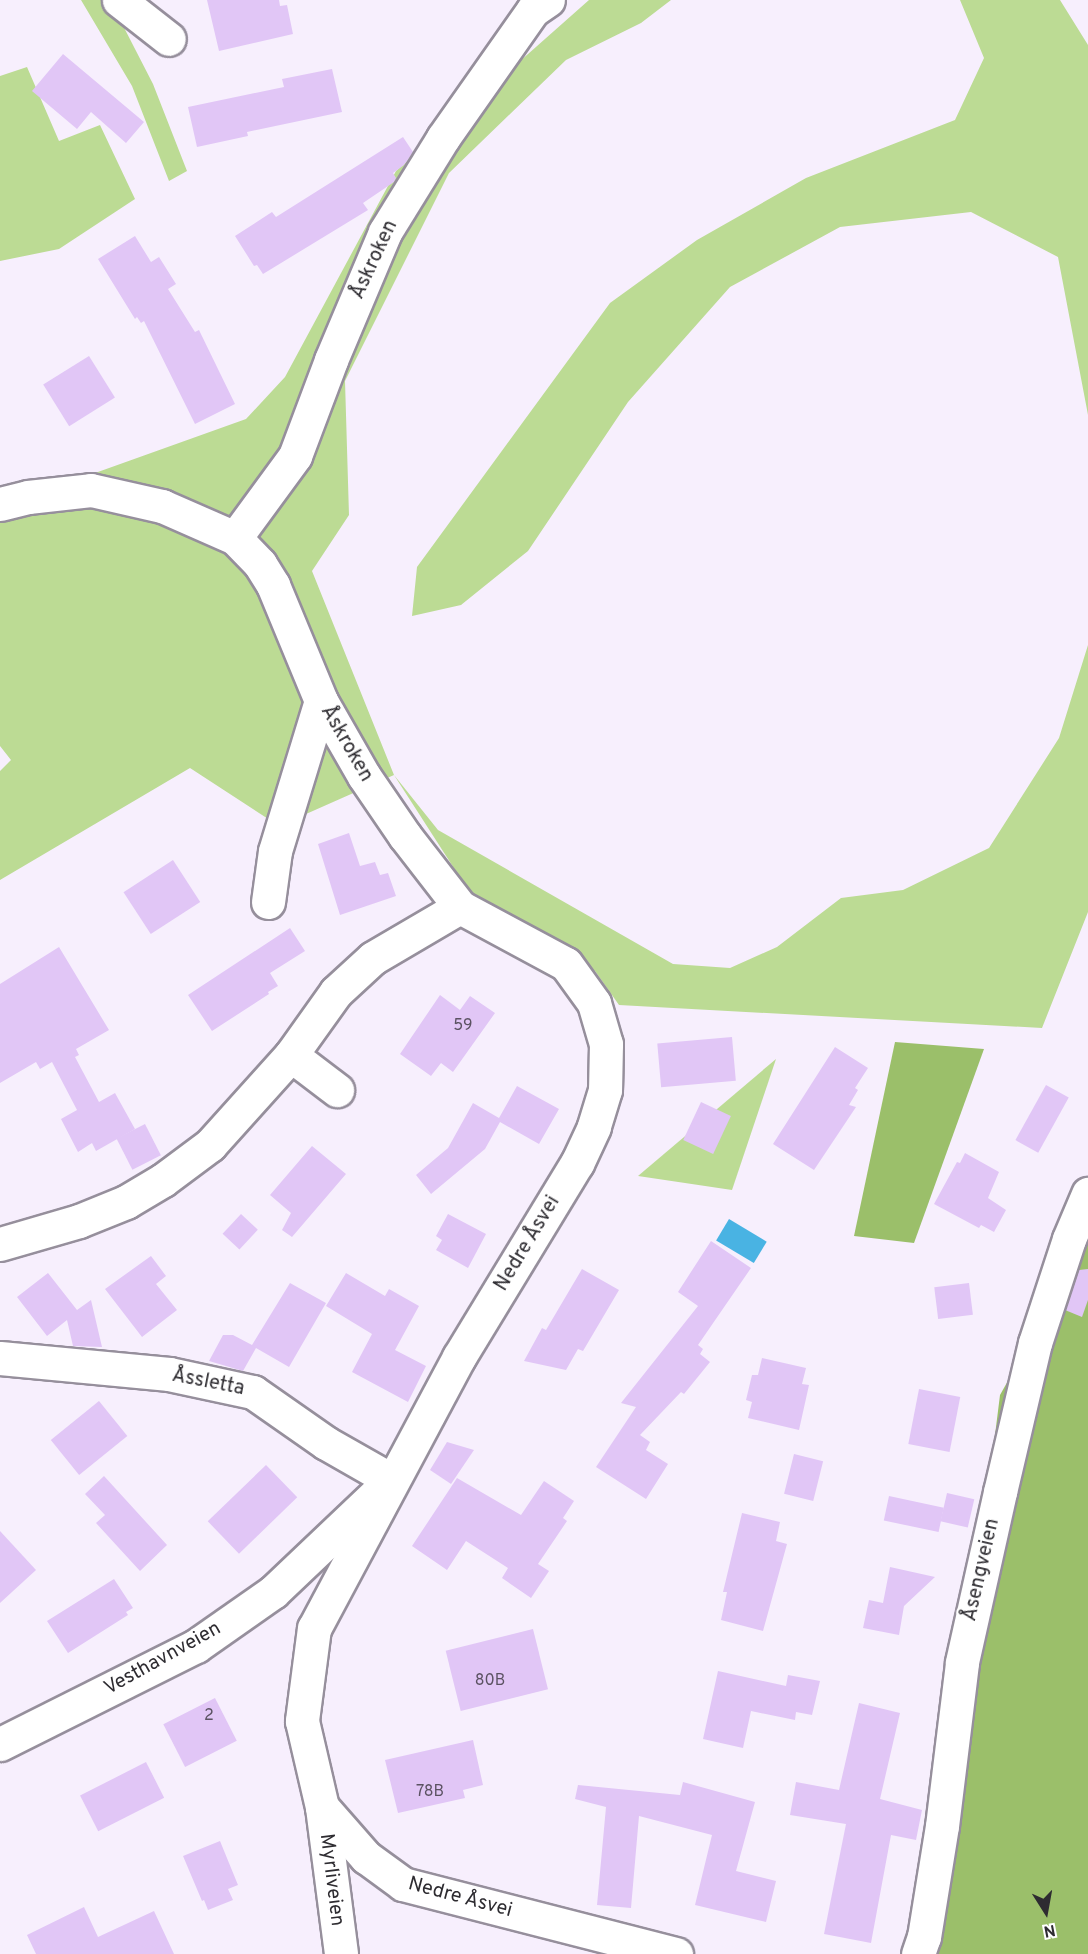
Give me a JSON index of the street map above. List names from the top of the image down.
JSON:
{
  "streets": {
    "street": [
      "Åskroken",
      "Nedre Åsvei",
      "Åssletta",
      "Åsengveien",
      "Vesthavnveien",
      "Myrliveien"
    ]
  },
  "crossings": [
    ["Åskroken", "Nedre Åsvei"],
    ["Nedre Åsvei", "Åssletta"],
    ["Nedre Åsvei", "Vesthavnveien"],
    ["Nedre Åsvei", "Myrliveien"],
    ["Åssletta", "Vesthavnveien"]
  ],
  "house_numbers": [
    "59",
    "80B",
    "2",
    "78B"
  ],
  "north": "bottom"
}
